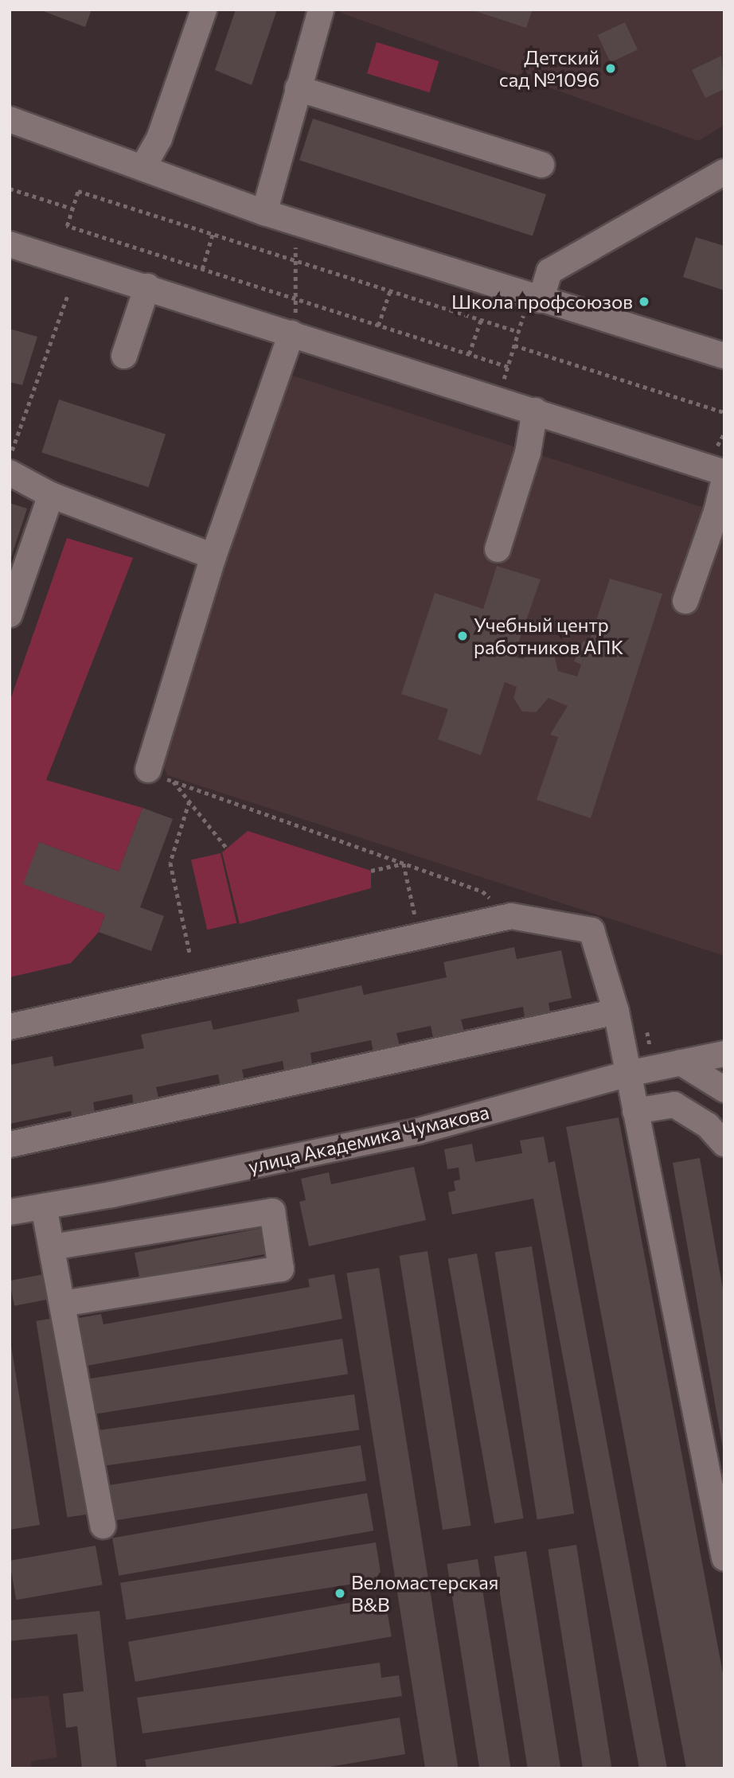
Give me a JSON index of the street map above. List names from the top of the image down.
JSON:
{
  "streets": {
    "street": ["улица Академика Чумакова"]
  },
  "places": [
    "Детский сад №1096",
    "Школа профсоюзов",
    "Учебный центр работников АПК",
    "Веломастерская B&B"
  ]
}
